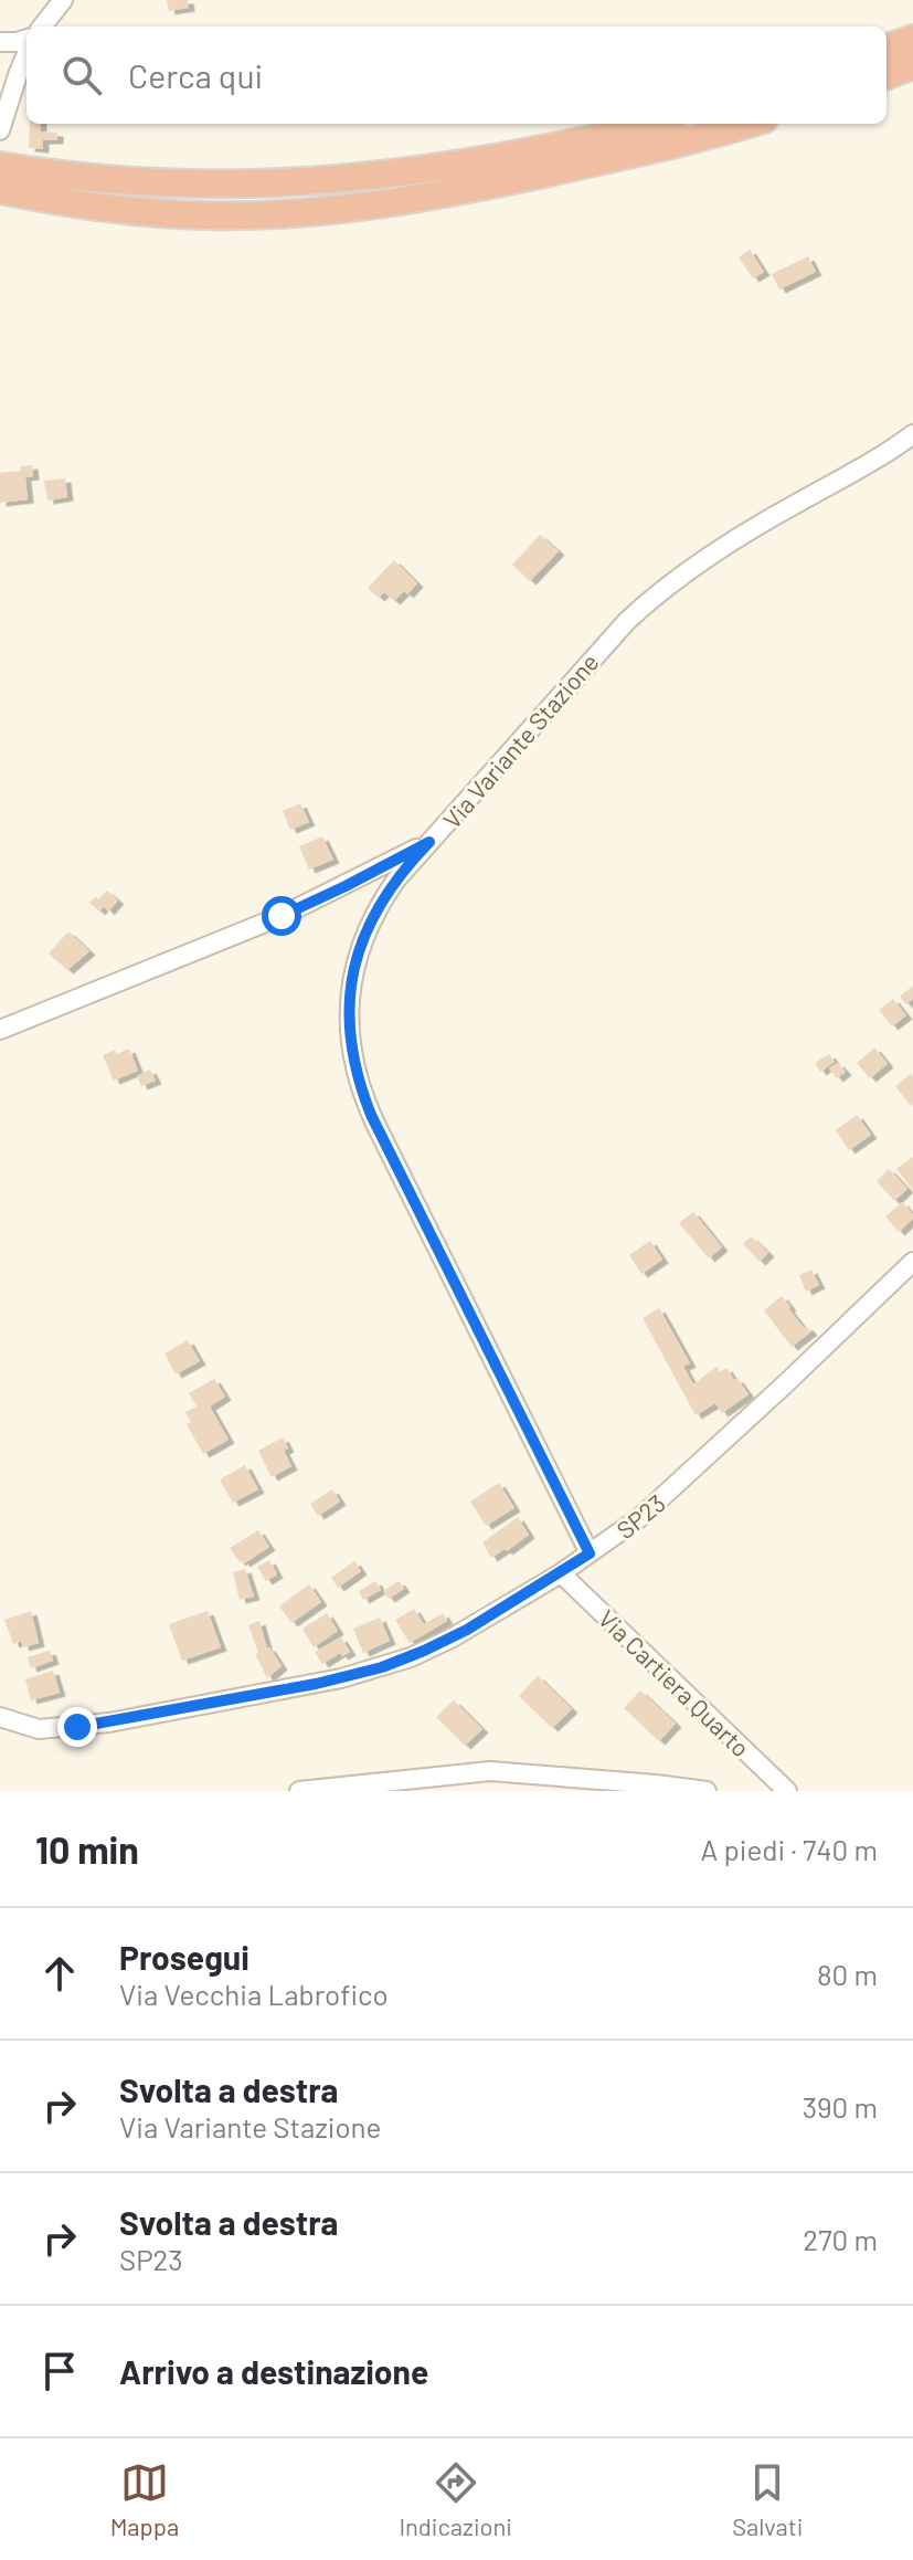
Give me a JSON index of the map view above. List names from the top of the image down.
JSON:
{
  "streets": {
    "street": ["Via Variante Stazione", "SP23", "Via Cartiera Quarto"]
  },
  "crossings": [
    ["Via Variante Stazione", "SP23"],
    ["SP23", "Via Cartiera Quarto"]
  ],
  "page": {
    "search": "Cerca qui",
    "heading": ["10 min", "A piedi · 740 m"],
    "list": [
      ["Prosegui", "Via Vecchia Labrofico", "80 m"],
      ["Svolta a destra", "Via Variante Stazione", "390 m"],
      ["Svolta a destra", "SP23", "270 m"],
      "Arrivo a destinazione"
    ],
    "nav": ["Mappa", "Indicazioni", "Salvati"]
  }
}
